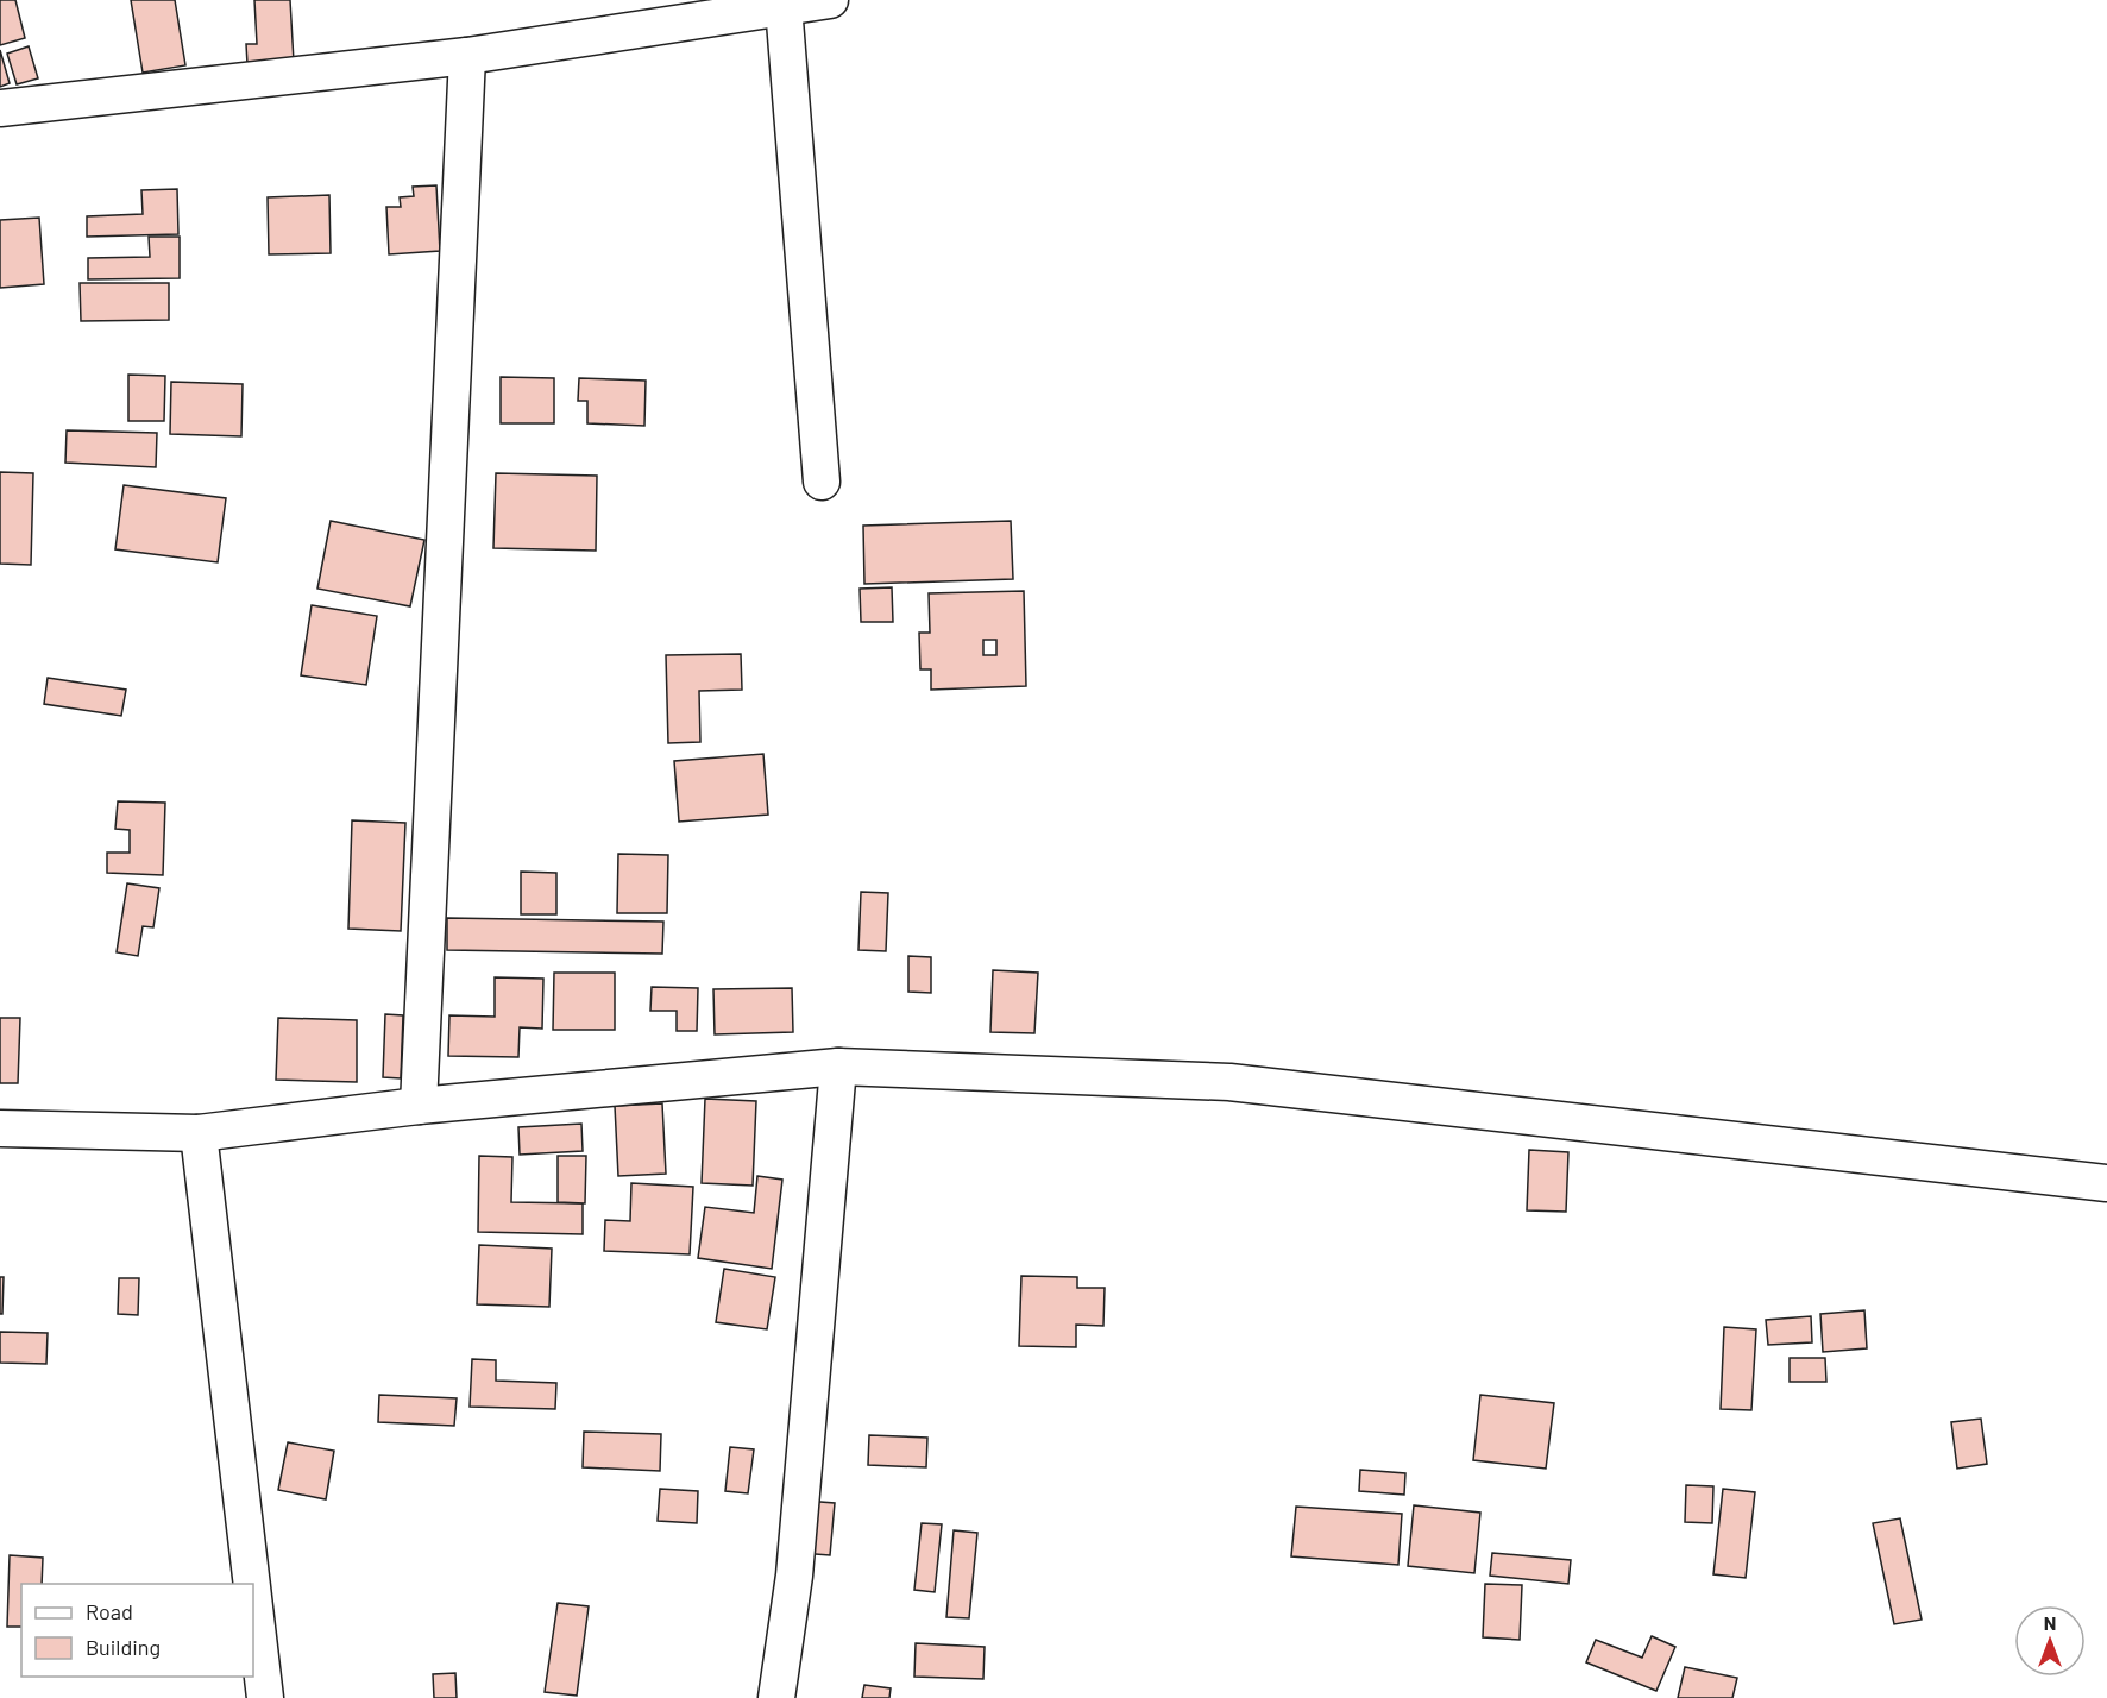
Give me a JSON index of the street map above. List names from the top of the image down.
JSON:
{
  "legend": ["Road", "Building"],
  "north": "top"
}
